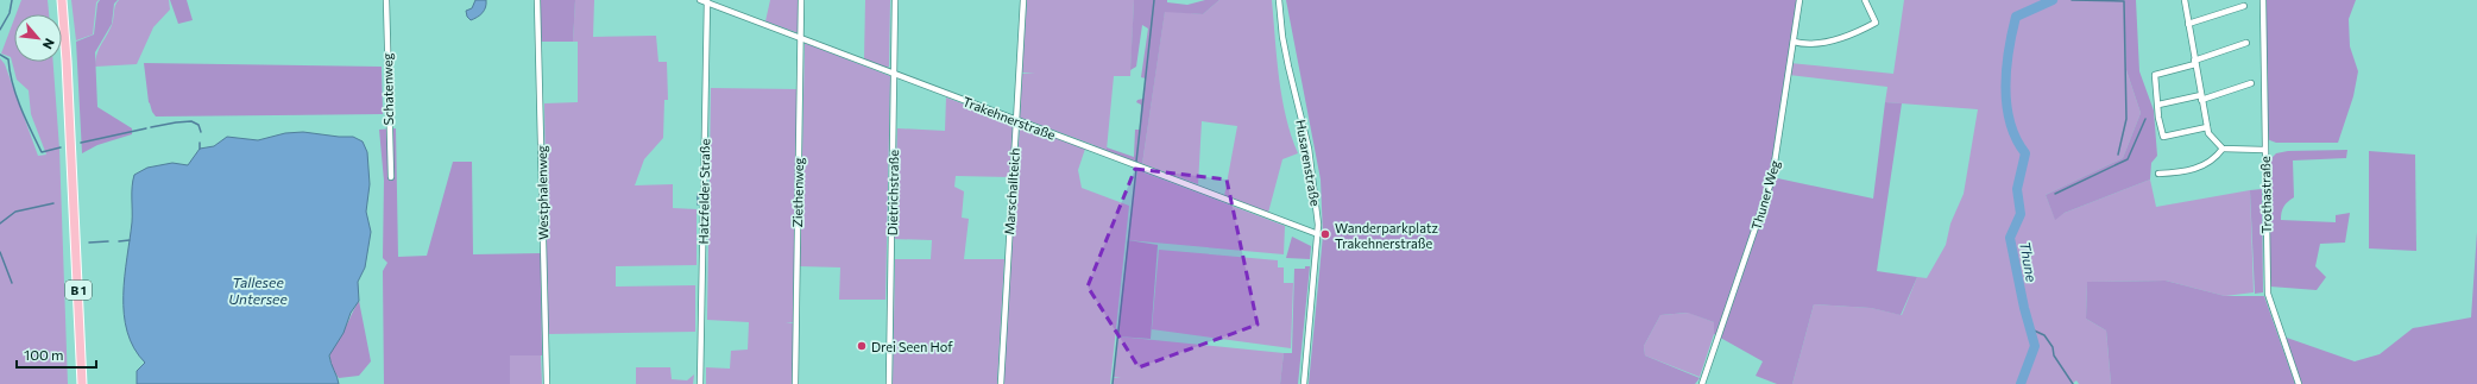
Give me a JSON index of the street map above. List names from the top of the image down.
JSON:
{
  "streets": {
    "highway": ["B 1"],
    "street": [
      "Schatenweg",
      "Trakehnerstraße",
      "Husarenstraße",
      "Hatzfelder Straße",
      "Marschallteich",
      "Westphalenweg",
      "Ziethenweg",
      "Dietrichstraße",
      "Thuner Weg",
      "Trothastraße"
    ]
  },
  "crossings": [
    ["Trakehnerstraße", "Husarenstraße"],
    ["Trakehnerstraße", "Hatzfelder Straße"],
    ["Trakehnerstraße", "Marschallteich"],
    ["Trakehnerstraße", "Ziethenweg"],
    ["Trakehnerstraße", "Dietrichstraße"]
  ],
  "water": ["Thune", "Tallesee Untersee"],
  "places": ["Wanderparkplatz Trakehnerstraße", "Drei Seen Hof"],
  "scale_bar": "100 m",
  "north": "bottom right"
}
